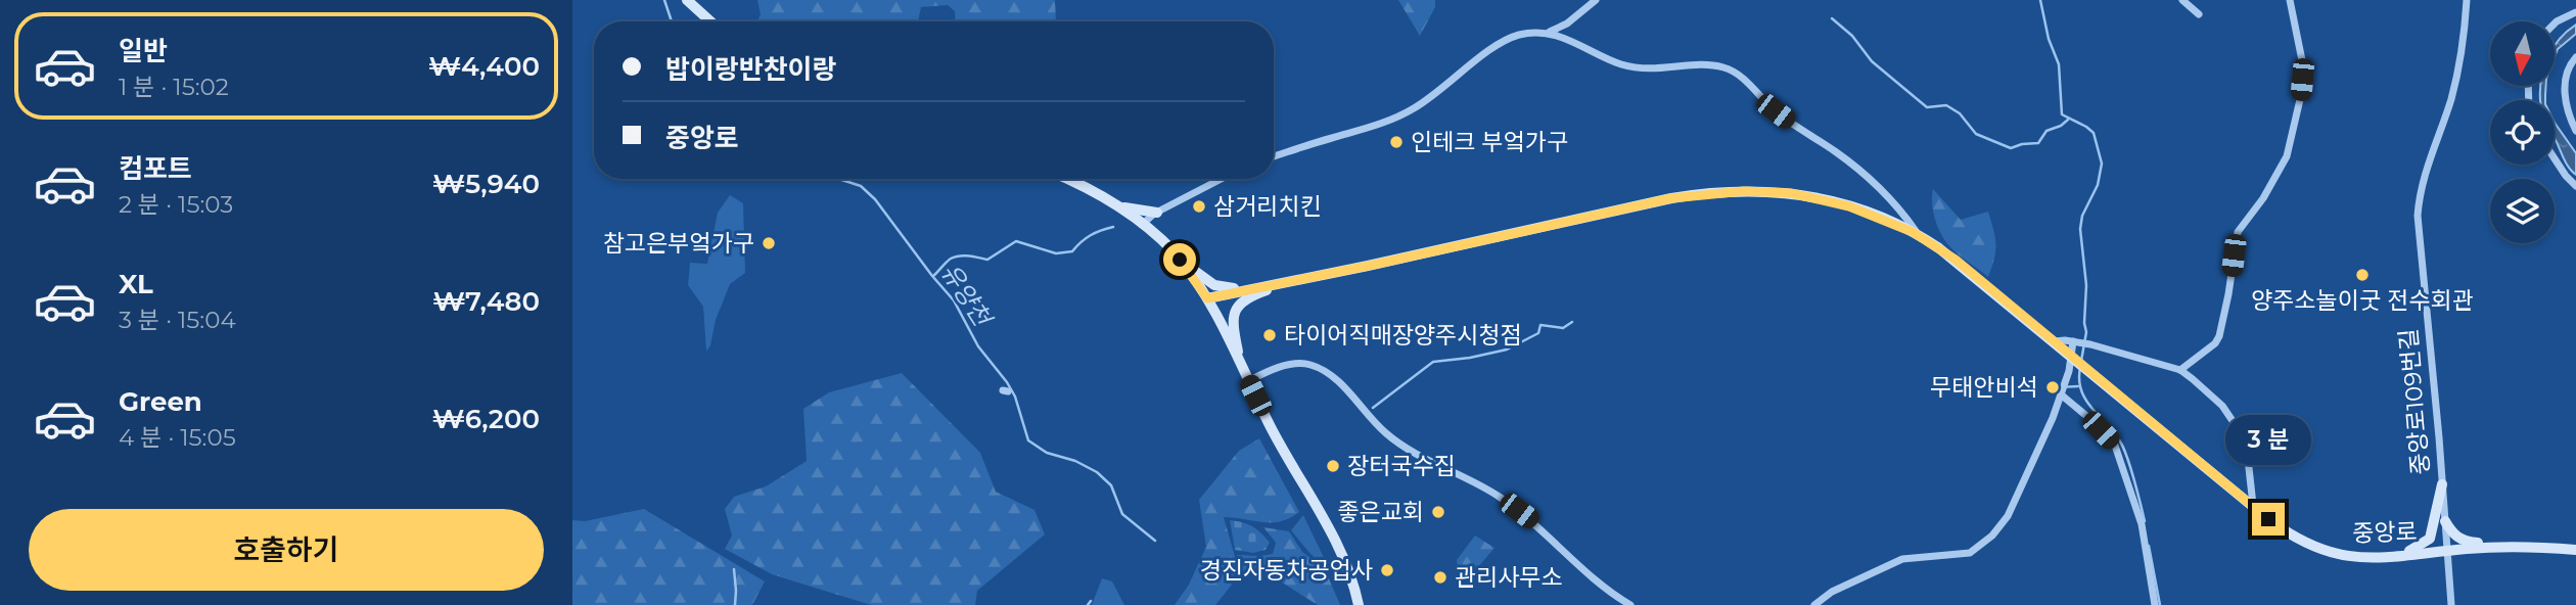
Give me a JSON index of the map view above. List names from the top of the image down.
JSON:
{
  "streets": {
    "main road": ["중앙로"],
    "street": ["중앙로109번길"]
  },
  "crossings": [
    ["중앙로109번길", "중앙로"]
  ],
  "water": ["유양천"],
  "places": [
    "인테크 부엌가구",
    "삼거리치킨",
    "참고은부엌가구",
    "양주소놀이굿 전수회관",
    "타이어직매장양주시청점",
    "무태안비석",
    "장터국수집",
    "좋은교회",
    "경진자동차공업사",
    "관리사무소"
  ],
  "north": "bottom",
  "page": {
    "list": [
      {
        "name": "일반",
        "note": "1 분 · 15:02",
        "value": "₩4,400"
      },
      {
        "name": "컴포트",
        "note": "2 분 · 15:03",
        "value": "₩5,940"
      },
      {
        "name": "XL",
        "note": "3 분 · 15:04",
        "value": "₩7,480"
      },
      {
        "name": "Green",
        "note": "4 분 · 15:05",
        "value": "₩6,200"
      }
    ],
    "banner": ["밥이랑반찬이랑", "중앙로"],
    "bubble": "3 분",
    "buttons": "호출하기"
  }
}
